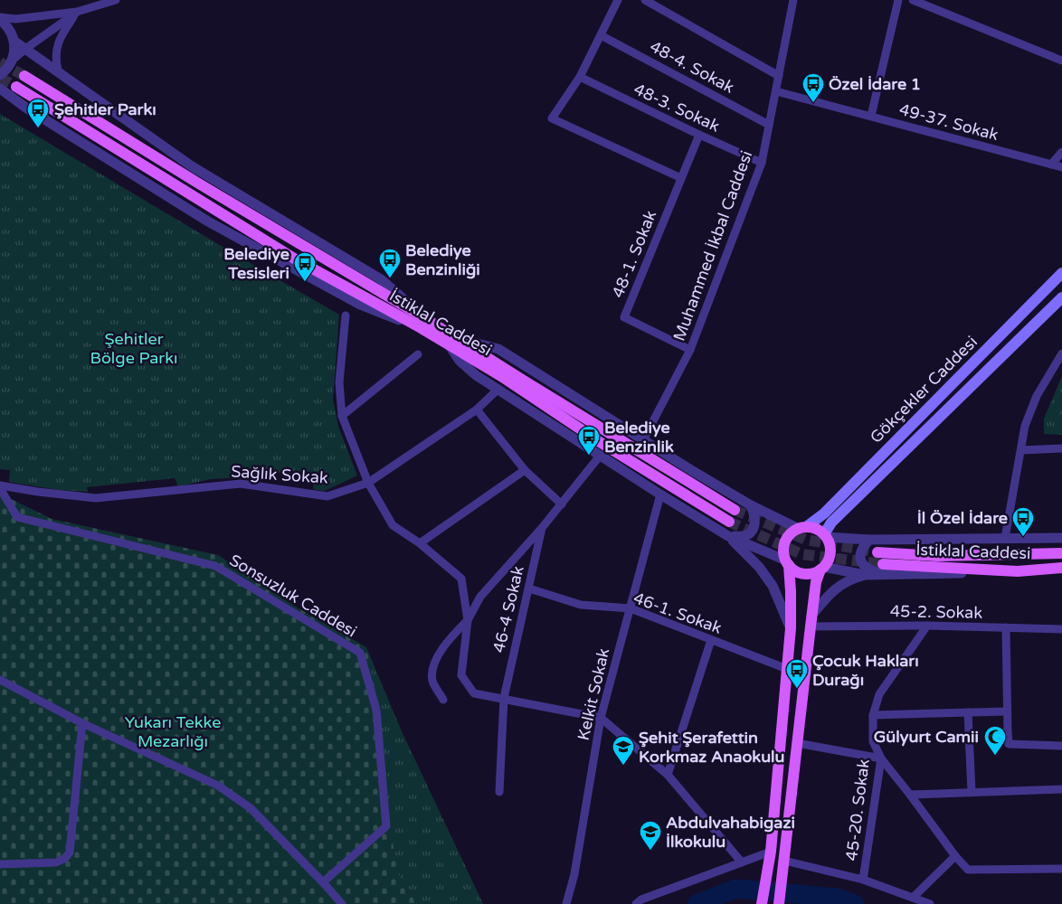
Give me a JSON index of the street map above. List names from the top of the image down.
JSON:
{
  "streets": {
    "main road": ["İstiklal Caddesi", "Gökçekler Caddesi"],
    "street": [
      "48-4. Sokak",
      "48-3. Sokak",
      "49-37. Sokak",
      "Muhammed İkbal Caddesi",
      "48-1. Sokak",
      "Sağlık Sokak",
      "Sonsuzluk Caddesi",
      "46-4 Sokak",
      "45-2. Sokak",
      "46-1. Sokak",
      "Kelkit Sokak",
      "45-20. Sokak"
    ]
  },
  "crossings": [
    ["48-4. Sokak", "Muhammed İkbal Caddesi"],
    ["48-3. Sokak", "Muhammed İkbal Caddesi"],
    ["48-3. Sokak", "48-1. Sokak"],
    ["49-37. Sokak", "Muhammed İkbal Caddesi"],
    ["Muhammed İkbal Caddesi", "48-1. Sokak"],
    ["Sağlık Sokak", "Sonsuzluk Caddesi"],
    ["46-4 Sokak", "46-1. Sokak"],
    ["45-2. Sokak", "45-20. Sokak"],
    ["46-1. Sokak", "Kelkit Sokak"]
  ],
  "parks": ["Şehitler Bölge Parkı", "Yukarı Tekke Mezarlığı"],
  "places": {
    "bus stop": [
      "Özel İdare 1",
      "Şehitler Parkı",
      "Belediye Benzinliği",
      "Belediye Tesisleri",
      "Belediye Benzinlik",
      "İl Özel İdare",
      "Çocuk Hakları Durağı"
    ],
    "mosque": ["Gülyurt Camii"],
    "school or university": ["Şehit Şerafettin Korkmaz Anaokulu", "Abdulvahabigazi İlkokulu"]
  }
}
